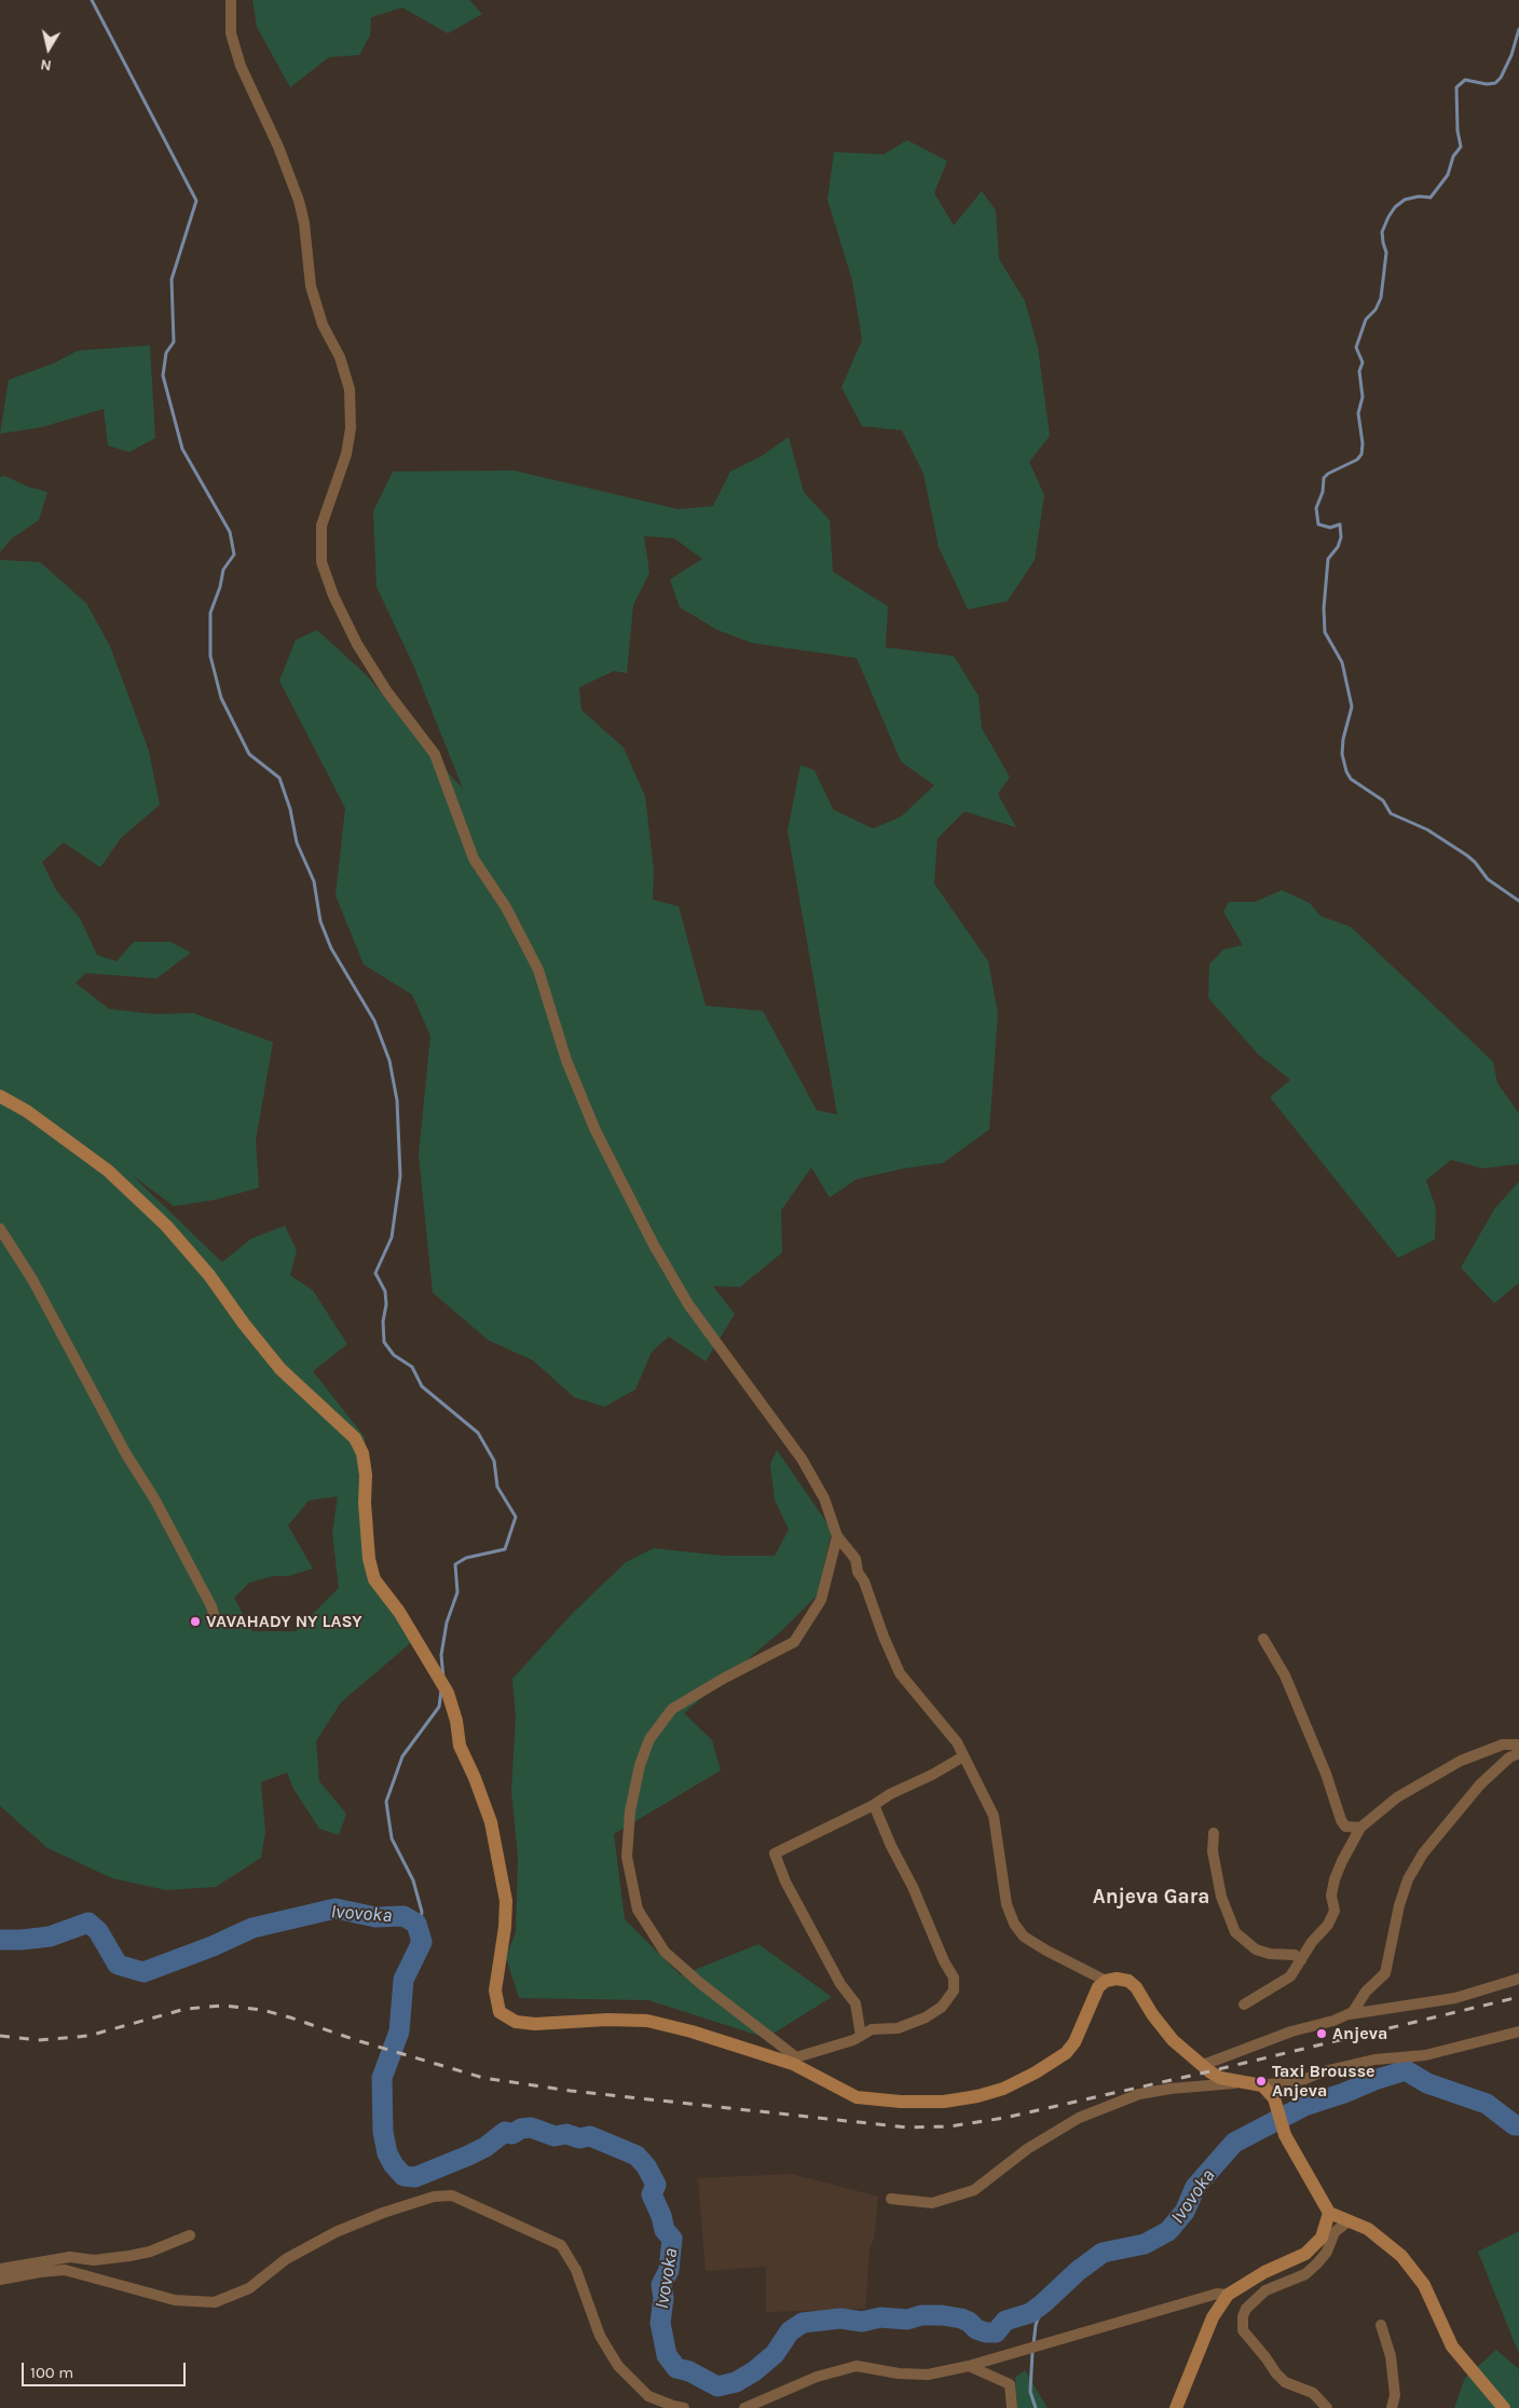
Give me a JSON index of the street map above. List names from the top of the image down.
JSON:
{
  "districts": ["Anjeva Gara"],
  "water": ["Ivovoka"],
  "places": ["VAVAHADY NY LASY", "Anjeva", "Taxi Brousse Anjeva"],
  "scale_bar": "100 m",
  "north": "bottom"
}
